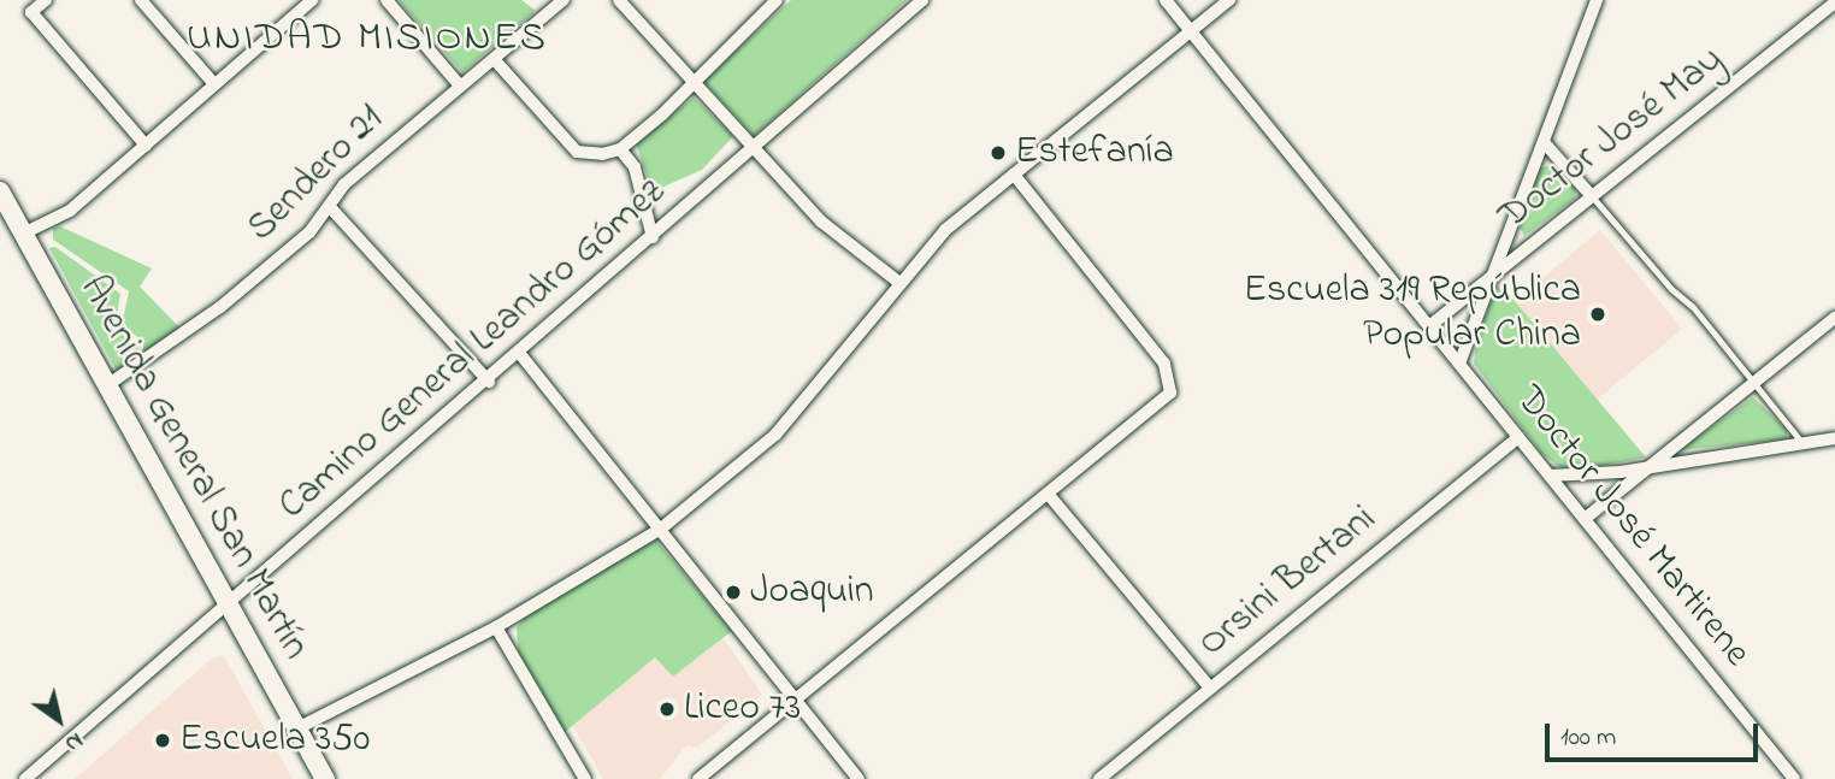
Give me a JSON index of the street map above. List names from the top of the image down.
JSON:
{
  "streets": {
    "main road": ["Avenida General San Martín"],
    "street": [
      "Doctor José May",
      "Sendero 21",
      "Camino General Leandro Gómez",
      "Doctor José Martirene",
      "Orsini Bertani"
    ]
  },
  "crossings": [
    ["Doctor José May", "Doctor José Martirene"],
    ["Sendero 21", "Avenida General San Martín"],
    ["Camino General Leandro Gómez", "Avenida General San Martín"],
    ["Doctor José Martirene", "Orsini Bertani"]
  ],
  "districts": ["UNIDAD MISIONES"],
  "places": [
    "Estefanía",
    "Escuela 319 República Popular China",
    "Joaquin",
    "Liceo 73",
    "Escuela 350"
  ],
  "scale_bar": "100 m",
  "north": "bottom right"
}
